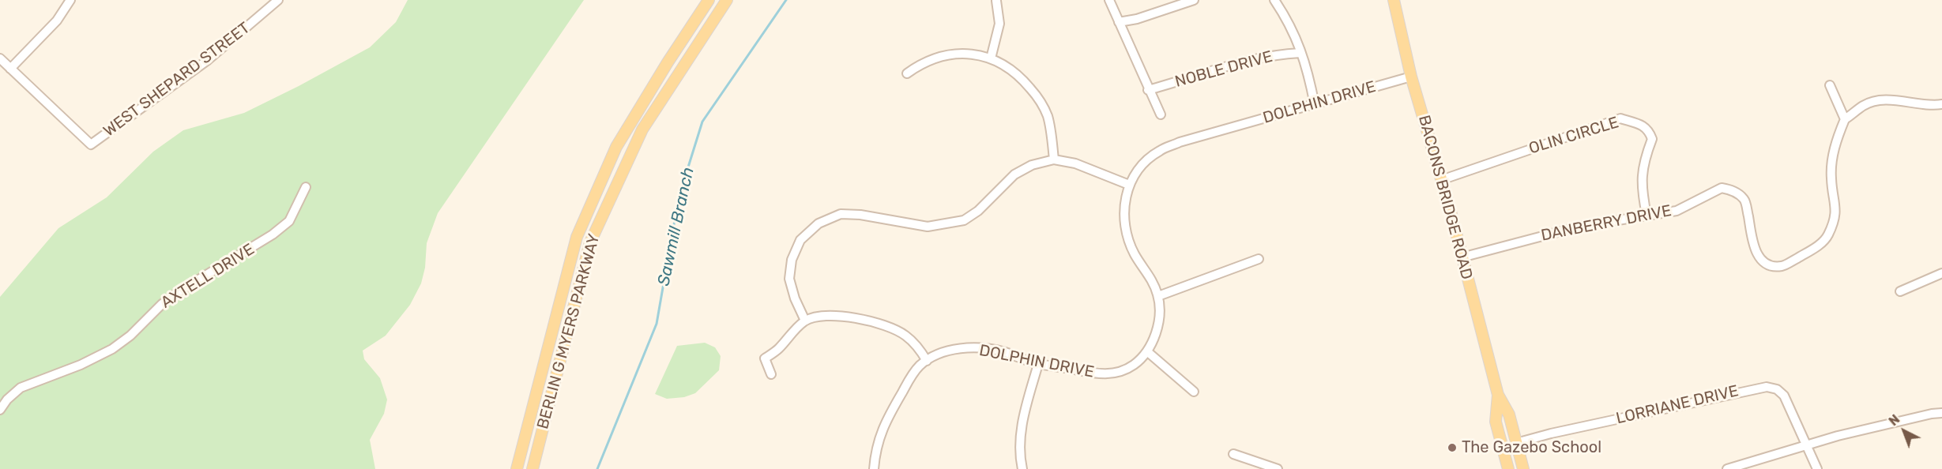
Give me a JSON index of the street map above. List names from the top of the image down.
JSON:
{
  "streets": {
    "main road": ["BACONS BRIDGE ROAD", "BERLIN G MYERS PARKWAY"],
    "street": [
      "NOBLE DRIVE",
      "WEST SHEPARD STREET",
      "DOLPHIN DRIVE",
      "OLIN CIRCLE",
      "DANBERRY DRIVE",
      "AXTELL DRIVE",
      "LORRIANE DRIVE"
    ]
  },
  "crossings": [
    ["DOLPHIN DRIVE", "BACONS BRIDGE ROAD"],
    ["OLIN CIRCLE", "BACONS BRIDGE ROAD"],
    ["OLIN CIRCLE", "DANBERRY DRIVE"],
    ["BACONS BRIDGE ROAD", "DANBERRY DRIVE"],
    ["BACONS BRIDGE ROAD", "LORRIANE DRIVE"]
  ],
  "water": ["Sawmill Branch"],
  "places": ["The Gazebo School"],
  "north": "top left"
}
